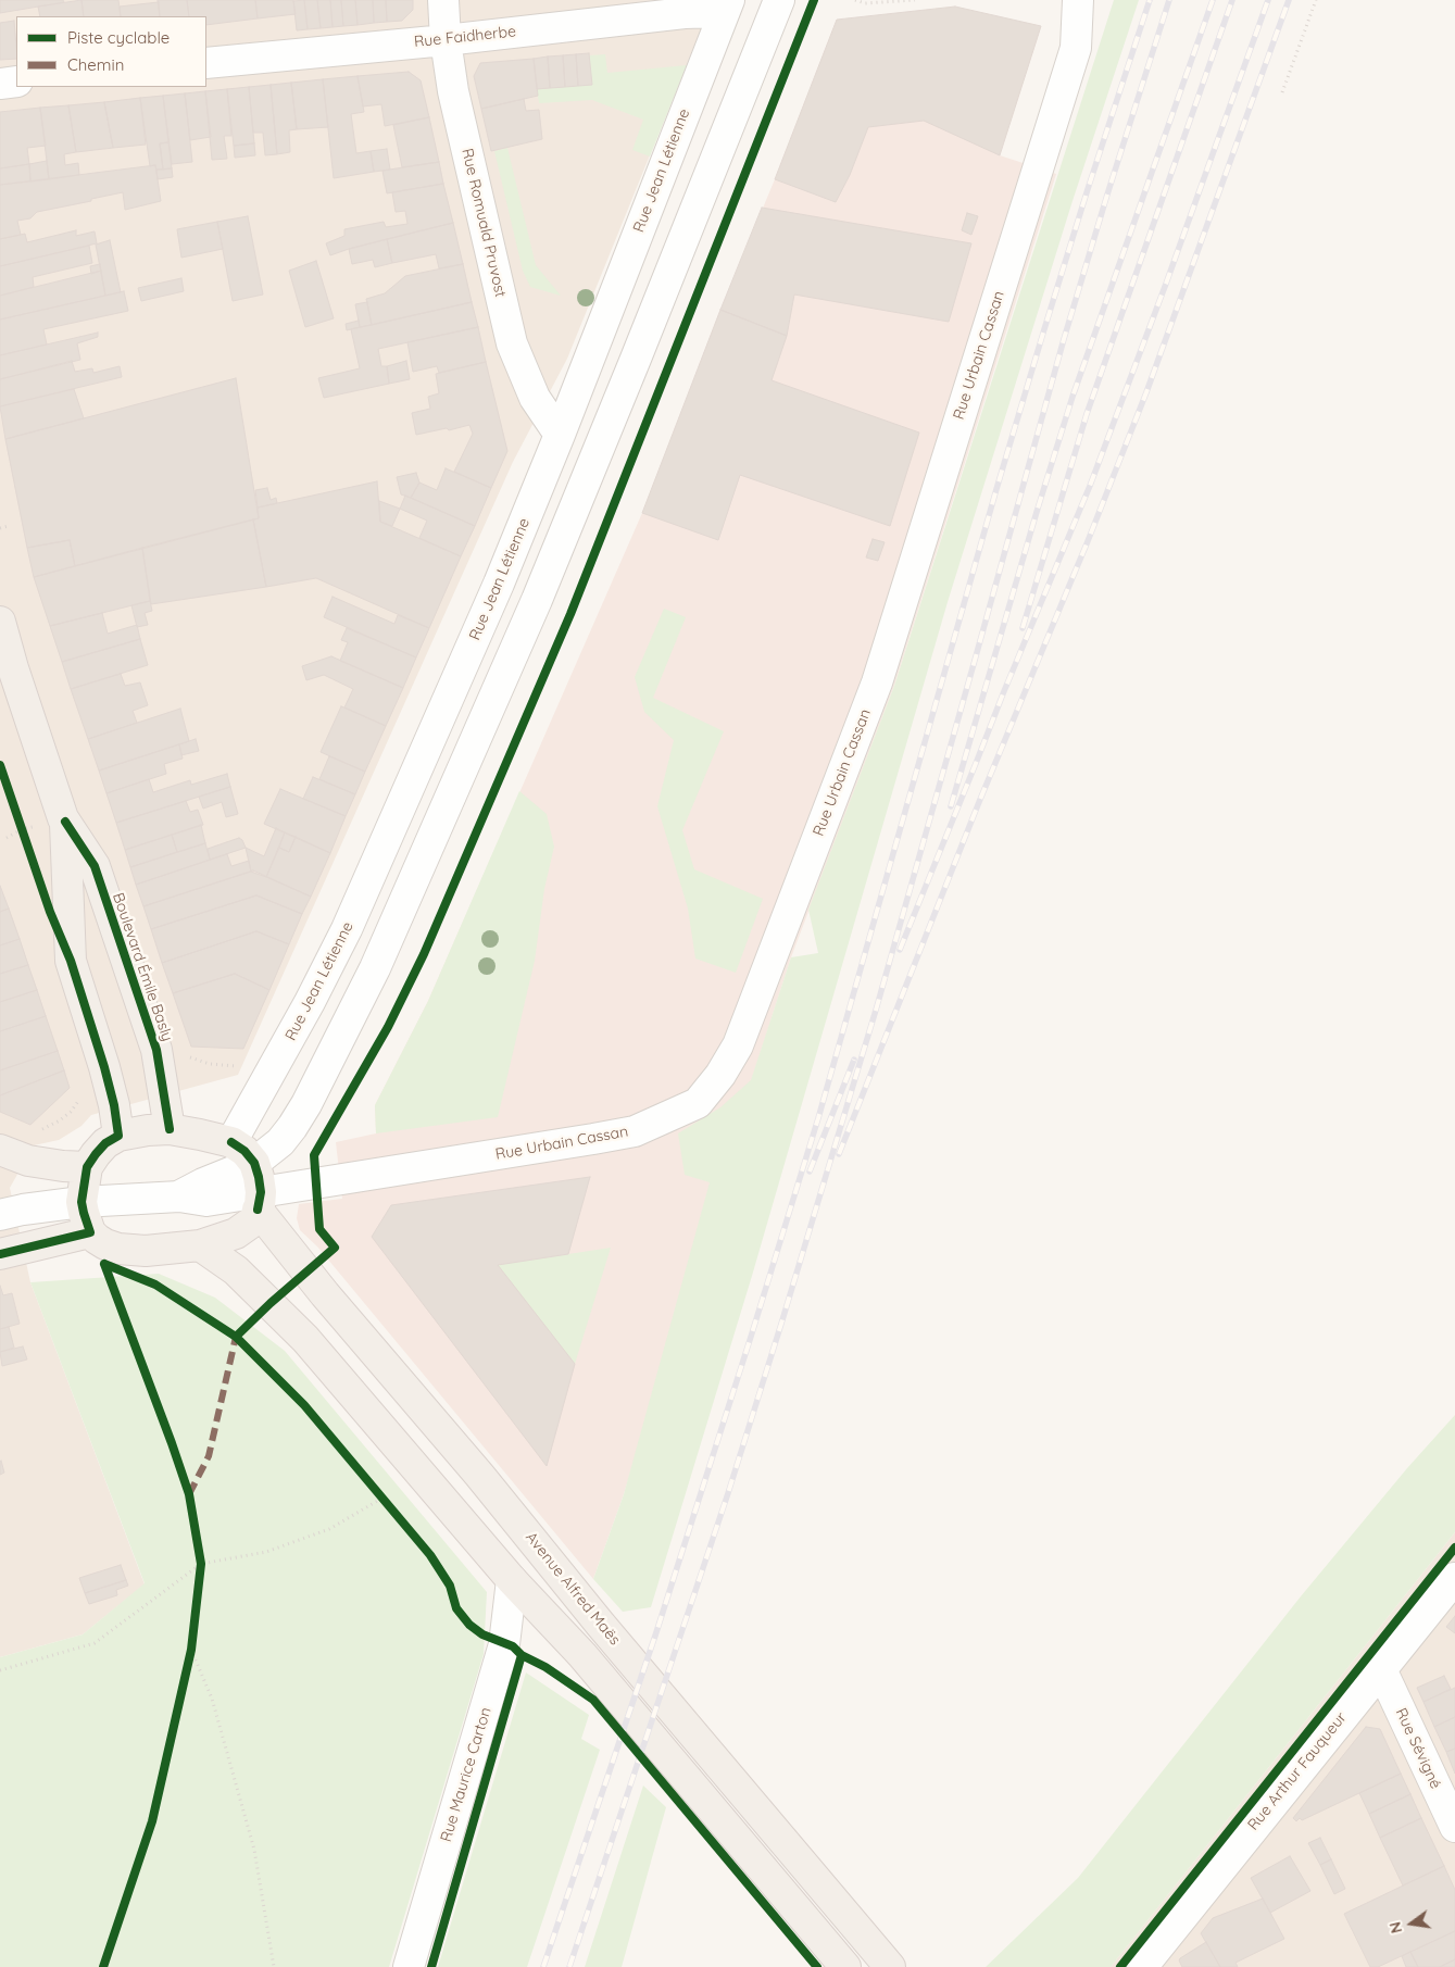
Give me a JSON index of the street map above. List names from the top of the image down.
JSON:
{
  "streets": {
    "main road": ["Boulevard Émile Basly", "Avenue Alfred Maës"],
    "street": [
      "Rue Faidherbe",
      "Rue Jean Létienne",
      "Rue Romuald Pruvost",
      "Rue Urbain Cassan",
      "Rue Sévigné",
      "Rue Arthur Fauqueur",
      "Rue Maurice Carton"
    ]
  },
  "crossings": [
    ["Rue Faidherbe", "Rue Jean Létienne"],
    ["Rue Faidherbe", "Rue Romuald Pruvost"],
    ["Rue Jean Létienne", "Rue Romuald Pruvost"],
    ["Rue Urbain Cassan", "Avenue Alfred Maës"],
    ["Rue Sévigné", "Rue Arthur Fauqueur"]
  ],
  "legend": ["Piste cyclable", "Chemin"],
  "north": "left"
}
